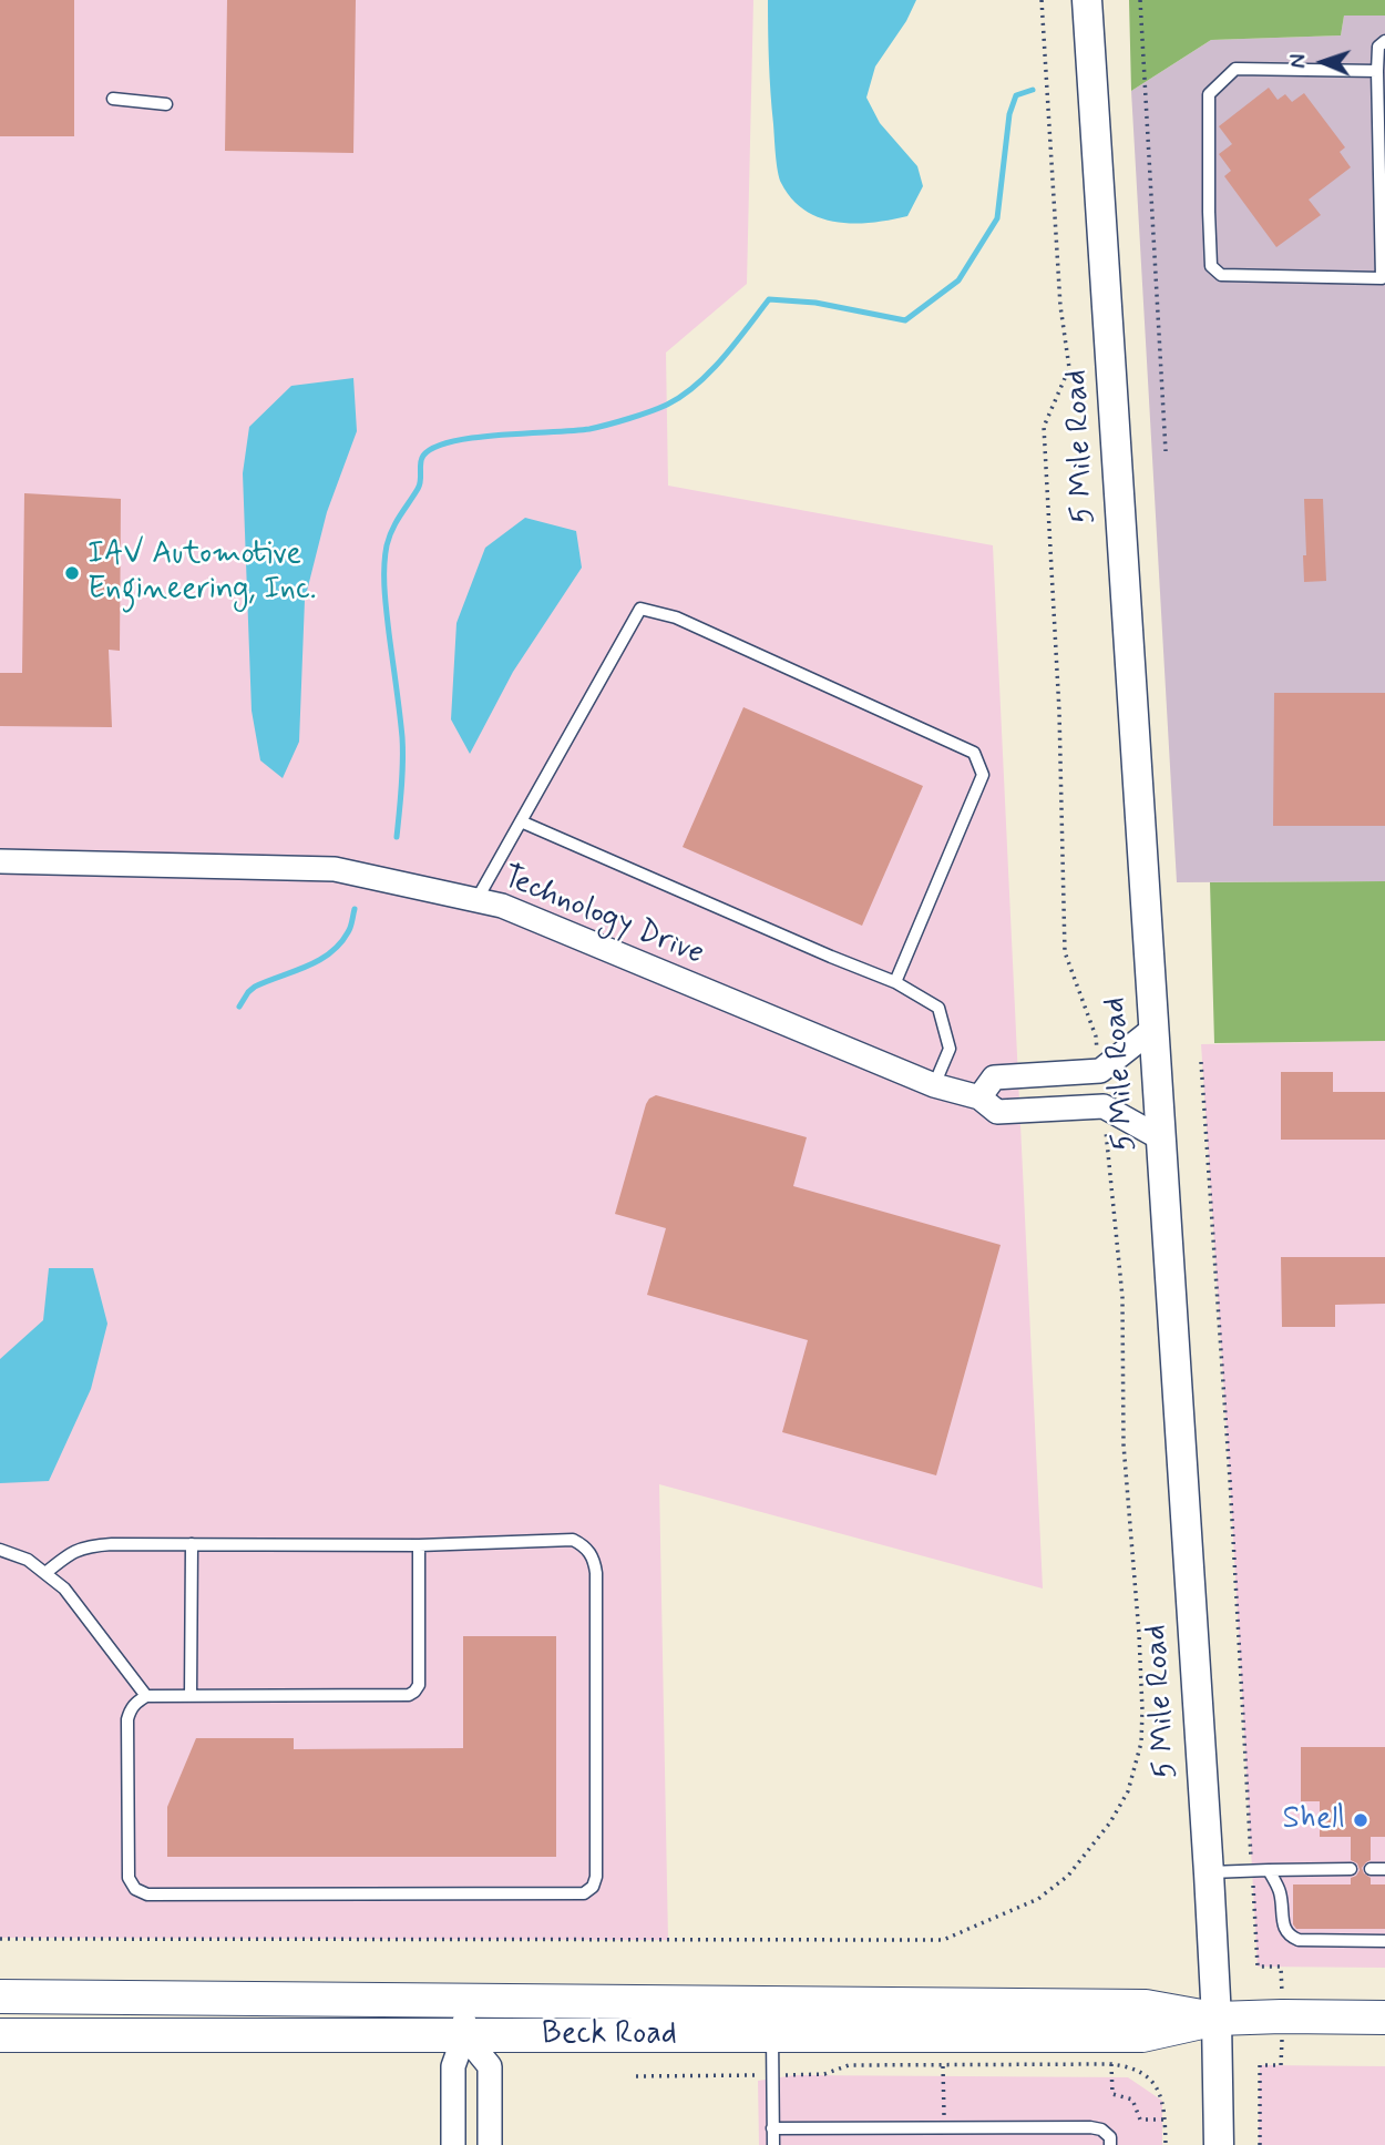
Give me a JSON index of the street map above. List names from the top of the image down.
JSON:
{
  "streets": {
    "main road": ["Beck Road"],
    "street": ["5 Mile Road", "Technology Drive"]
  },
  "crossings": [
    ["5 Mile Road", "Beck Road"]
  ],
  "places": ["IAV Automotive Engineering, Inc.", "Shell"],
  "north": "left"
}
